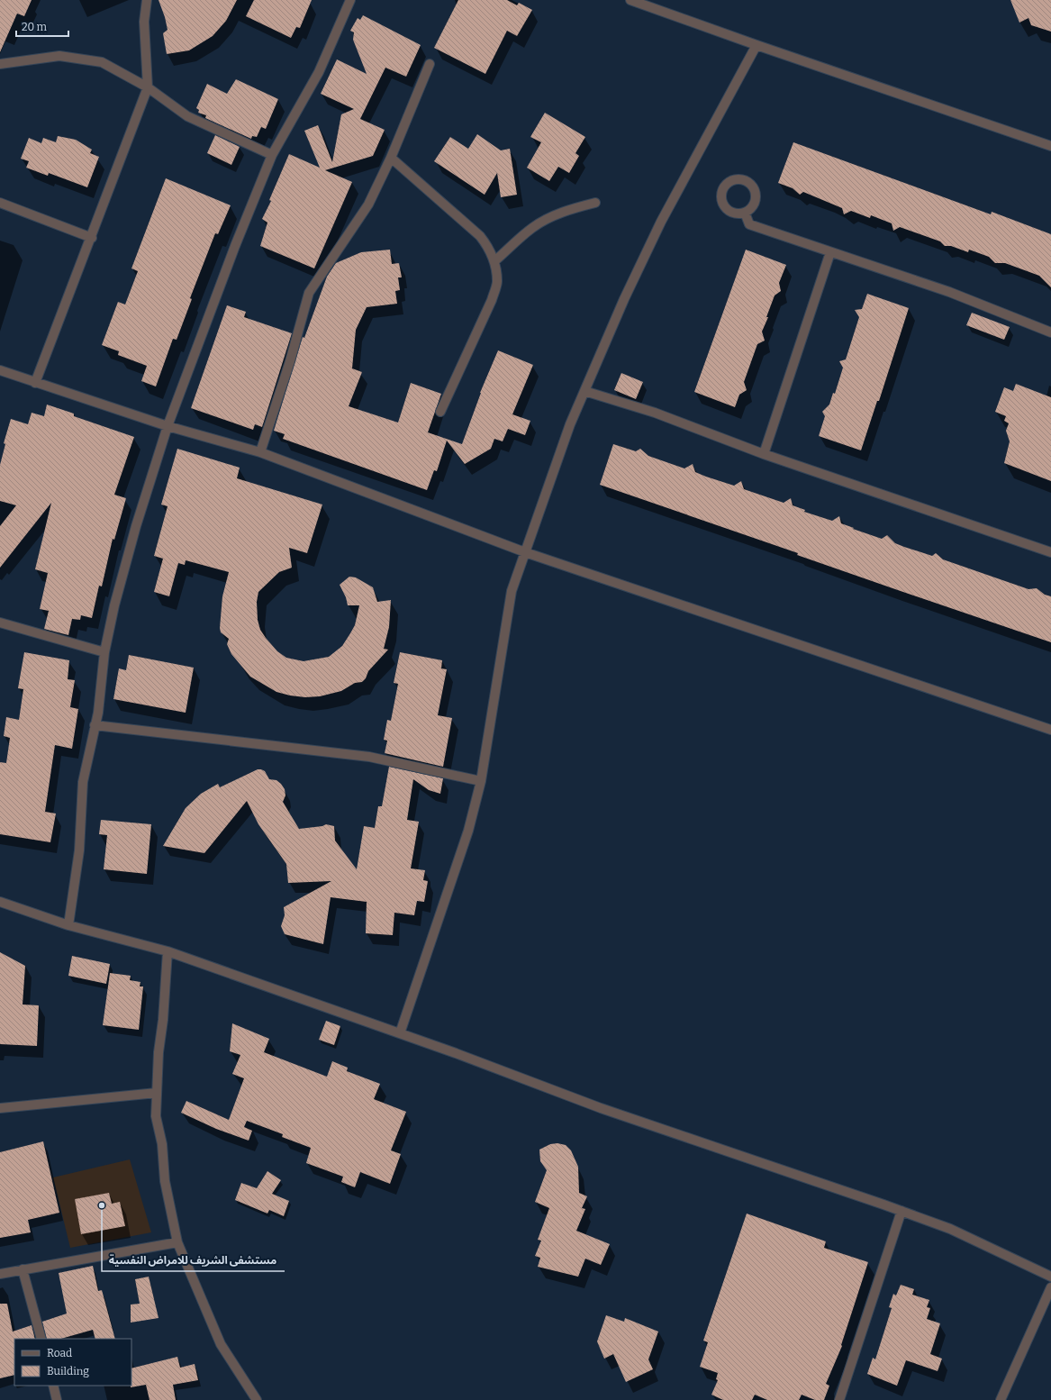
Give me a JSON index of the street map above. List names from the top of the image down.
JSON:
{
  "places": ["مستشفى الشريف للامراض النفسية"],
  "legend": ["Road", "Building"],
  "scale_bar": "20 m"
}
